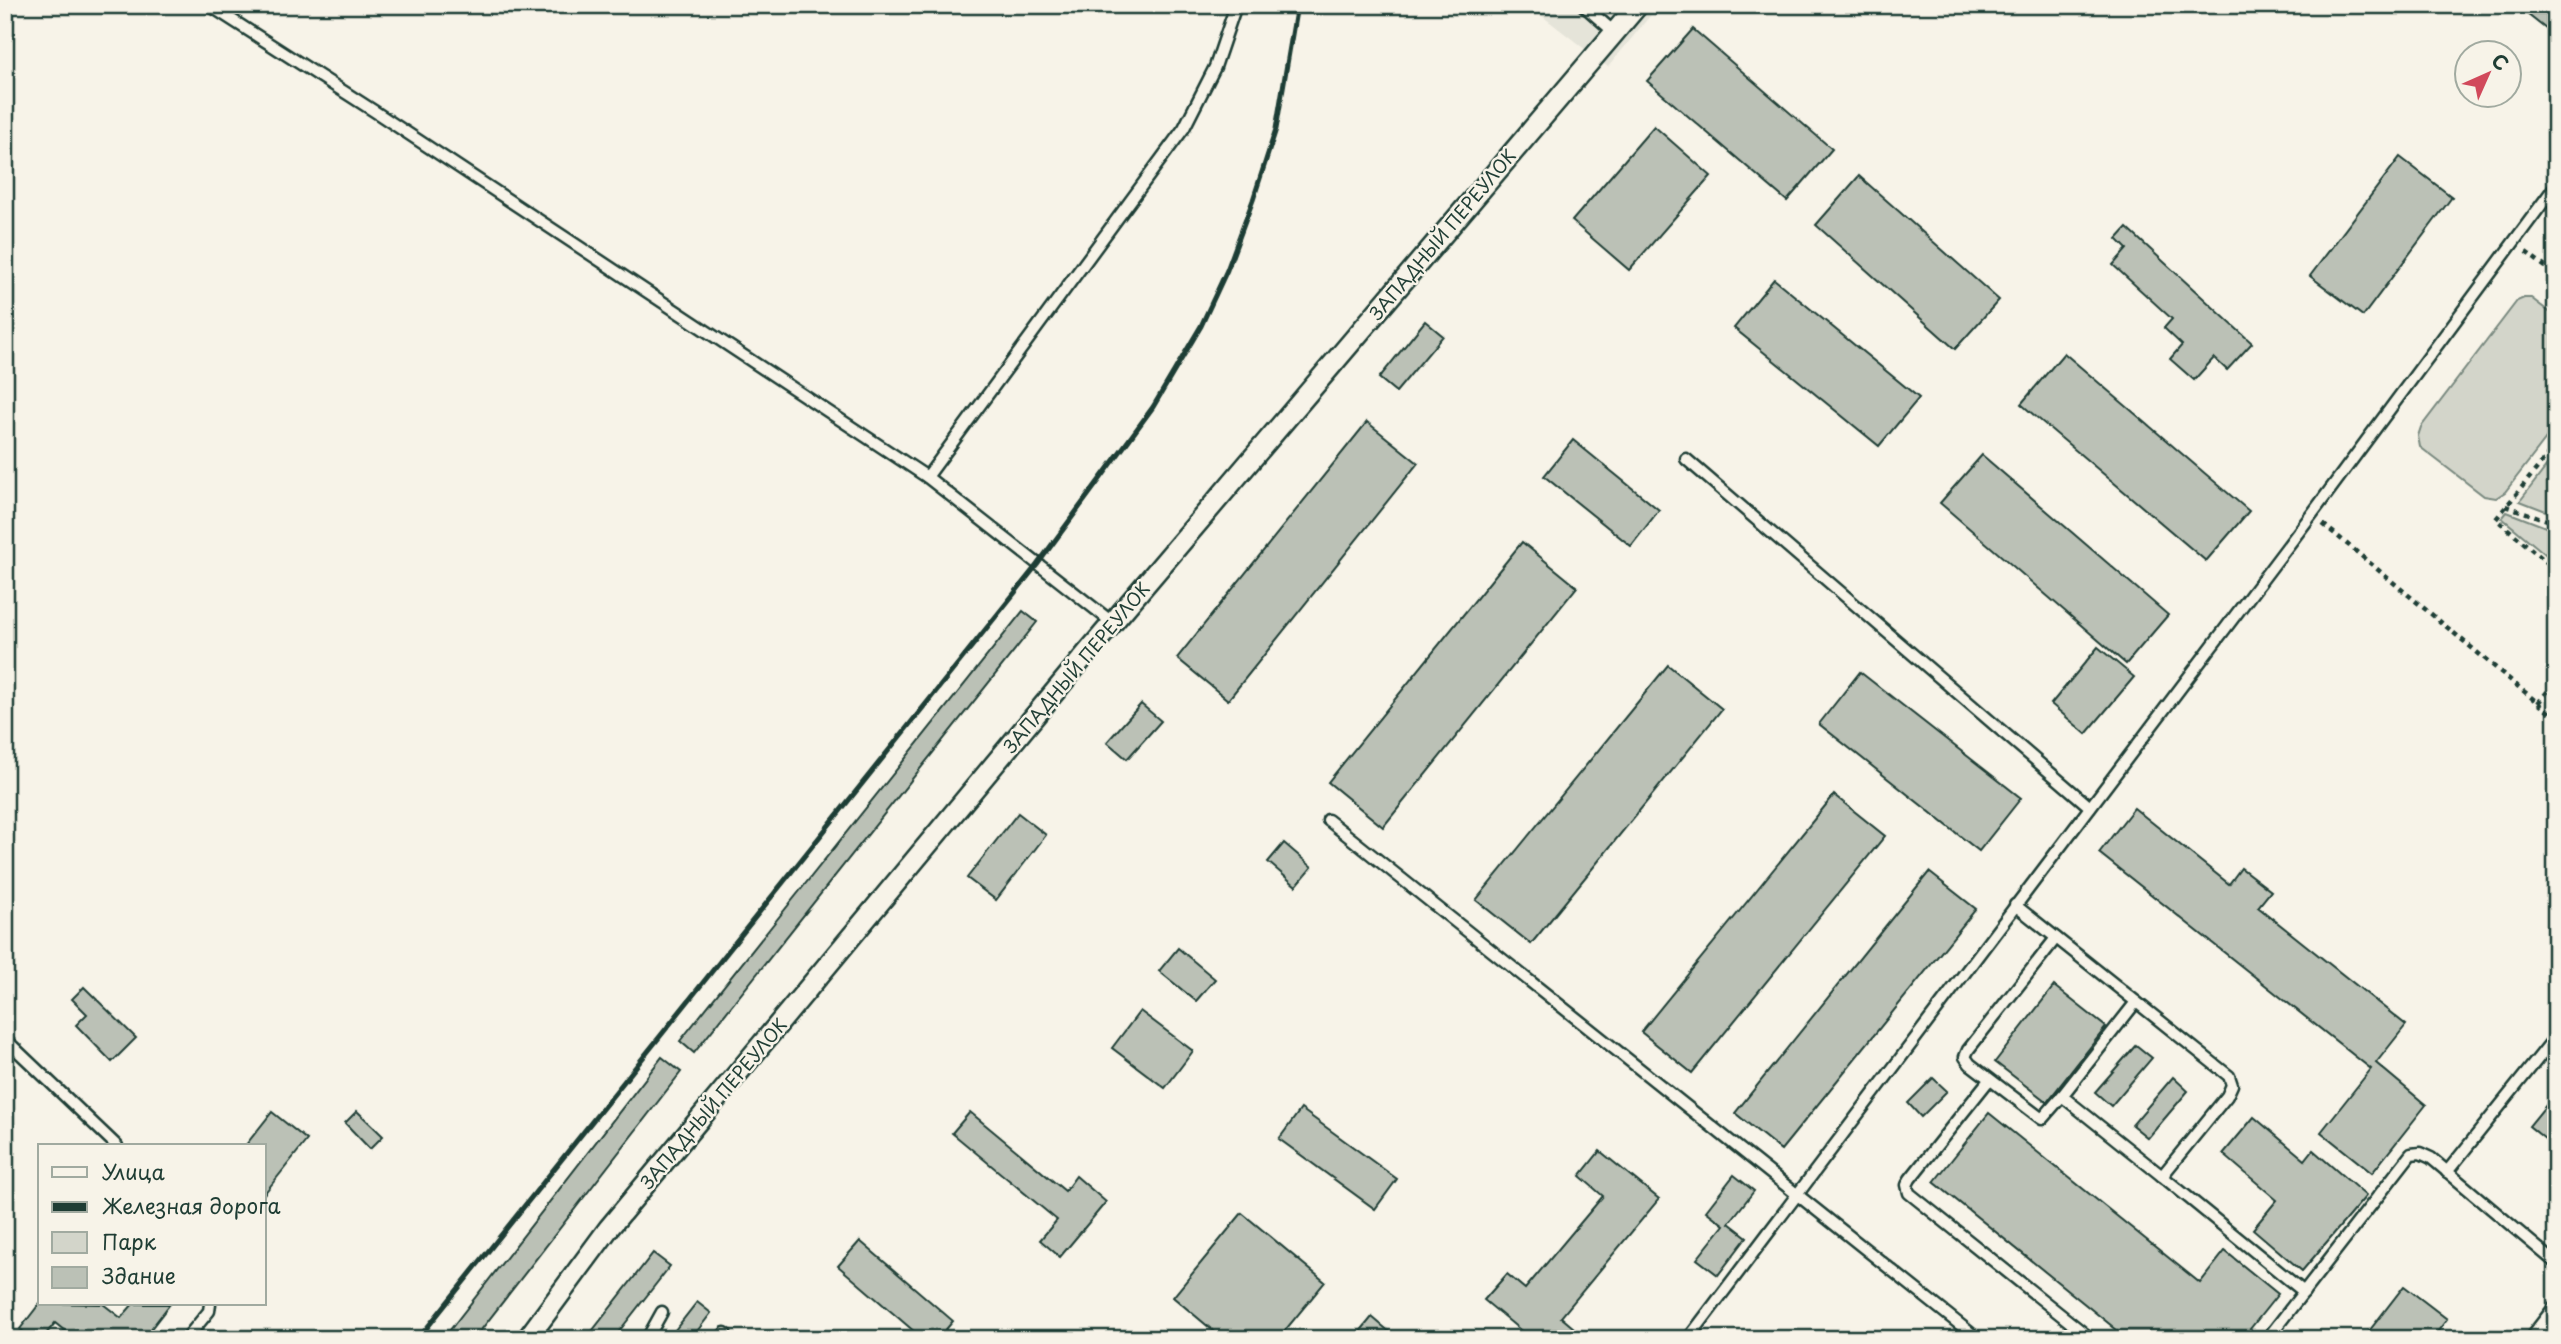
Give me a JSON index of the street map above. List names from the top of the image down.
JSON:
{
  "streets": {
    "street": ["ЗАПАДНЫЙ ПЕРЕУЛОК"]
  },
  "legend": [
    "Улица",
    "Железная дорога",
    "Парк",
    "Здание"
  ],
  "north": "top right"
}
